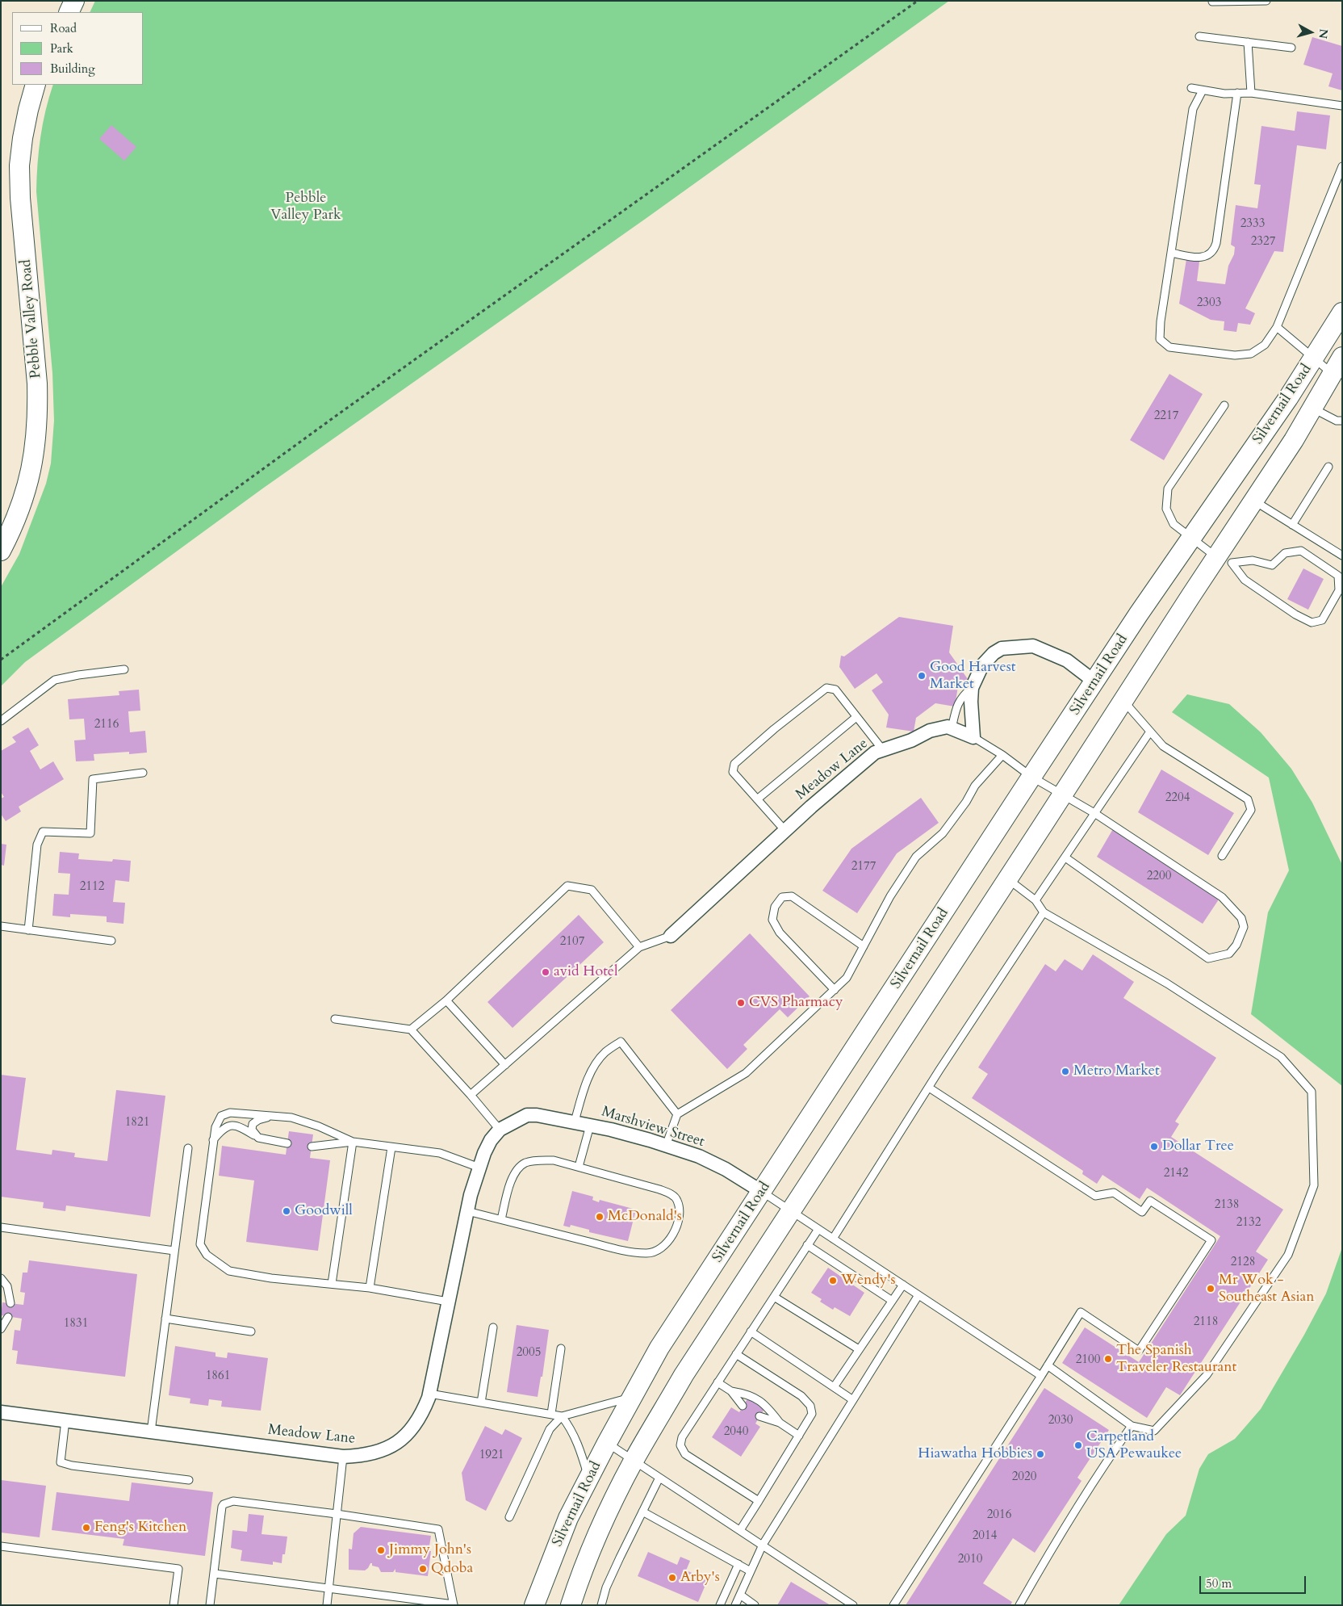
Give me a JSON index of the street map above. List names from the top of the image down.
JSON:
{
  "streets": {
    "street": [
      "Pebble Valley Road",
      "Silvernail Road",
      "Meadow Lane",
      "Marshview Street"
    ]
  },
  "crossings": [
    ["Silvernail Road", "Marshview Street"],
    ["Meadow Lane", "Marshview Street"]
  ],
  "parks": ["Pebble Valley Park"],
  "places": [
    "Good Harvest Market",
    "avid Hotel",
    "CVS Pharmacy",
    "Metro Market",
    "Dollar Tree",
    "Goodwill",
    "McDonald's",
    "Wendy's",
    "Mr Wok - Southeast Asian",
    "The Spanish Traveler Restaurant",
    "Carpetland USA Pewaukee",
    "Hiawatha Hobbies",
    "Feng's Kitchen",
    "Jimmy John's",
    "Qdoba",
    "Arby's"
  ],
  "house_numbers": [
    "2333",
    "2327",
    "2303",
    "2217",
    "2116",
    "2204",
    "2177",
    "2200",
    "2112",
    "2107",
    "1821",
    "2142",
    "2138",
    "2132",
    "2128",
    "2118",
    "1831",
    "2005",
    "2100",
    "1861",
    "2030",
    "2040",
    "1921",
    "2020",
    "2016",
    "2014",
    "2010"
  ],
  "legend": ["Road", "Park", "Building"],
  "scale_bar": "50 m",
  "north": "right"
}
